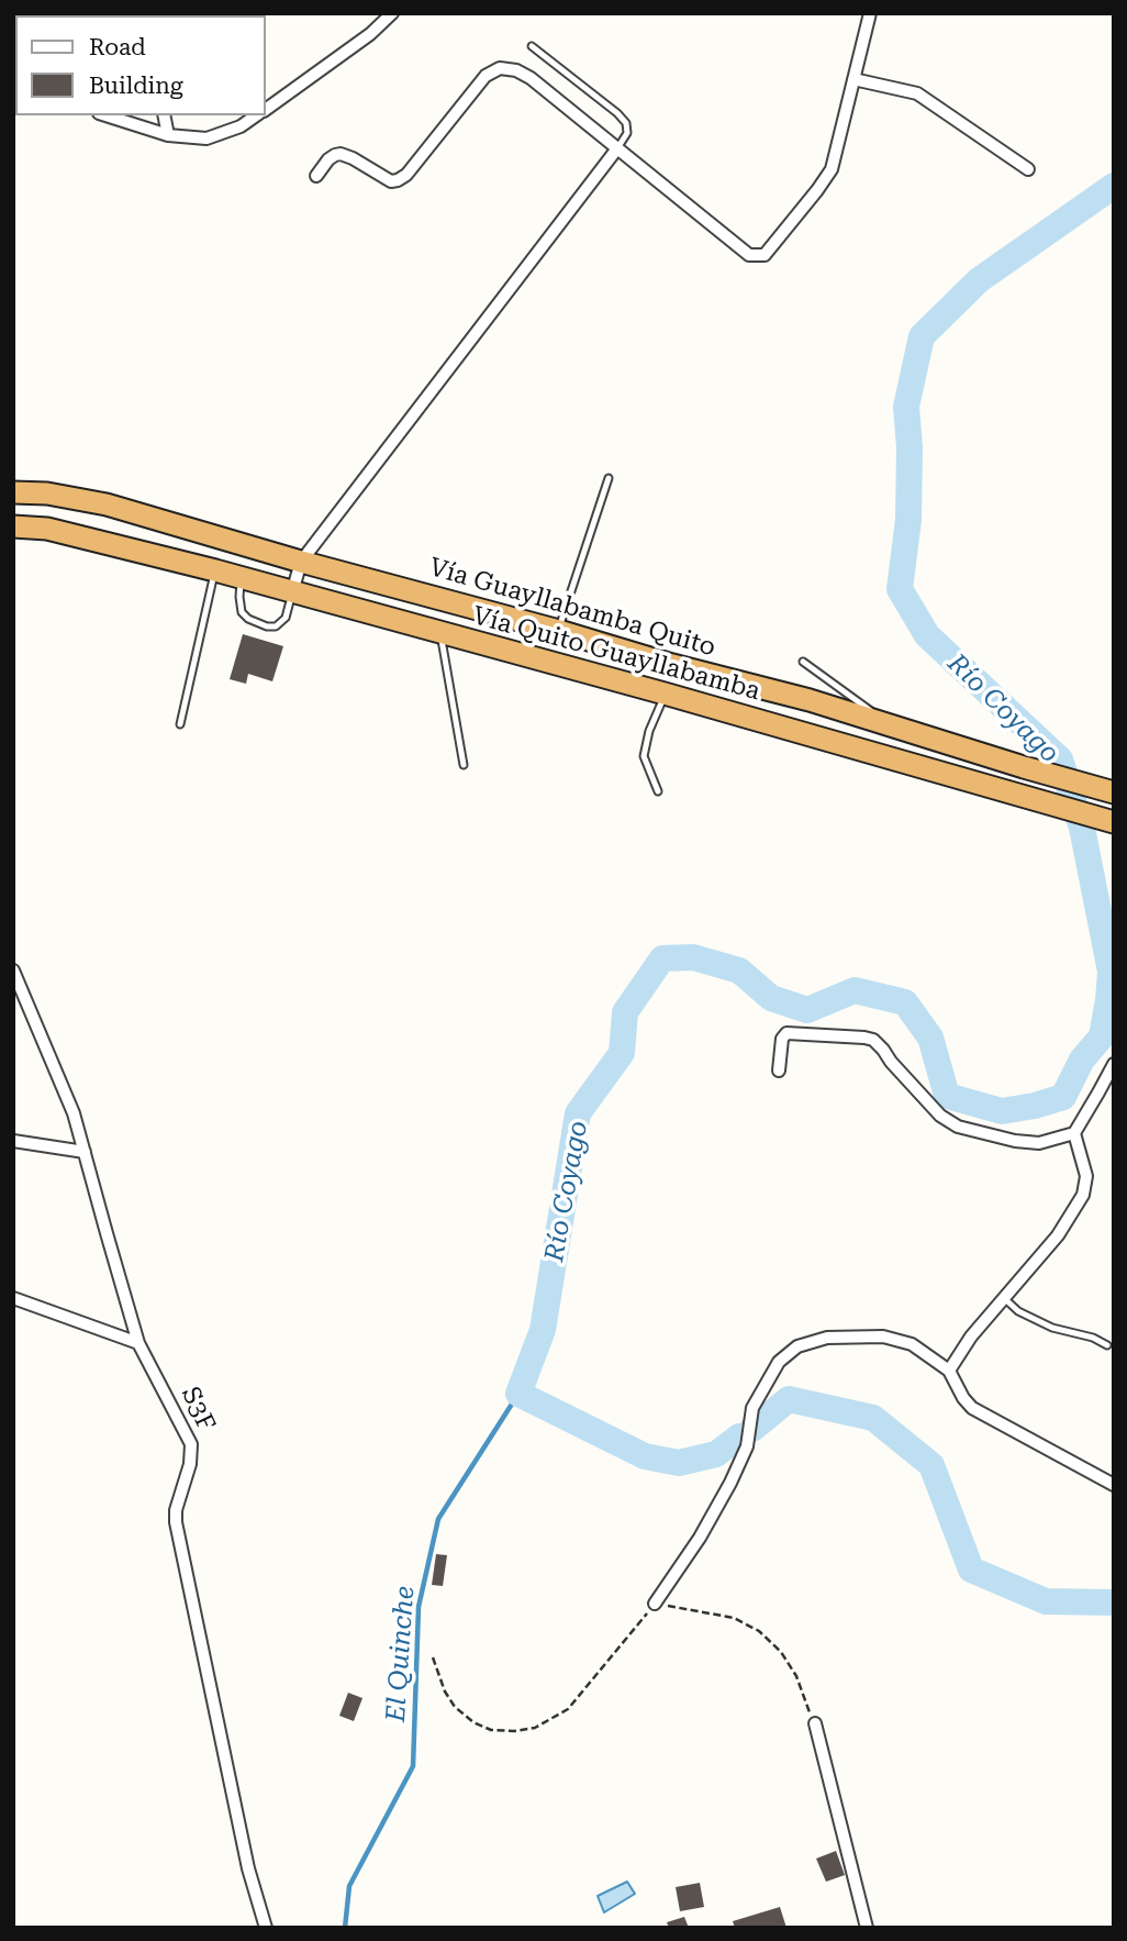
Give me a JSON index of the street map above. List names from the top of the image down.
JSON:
{
  "streets": {
    "highway": ["Vía Guayllabamba Quito", "Vía Quito Guayllabamba"],
    "street": ["S3F"]
  },
  "water": ["Río Coyago", "El Quinche"],
  "legend": ["Road", "Building"]
}
